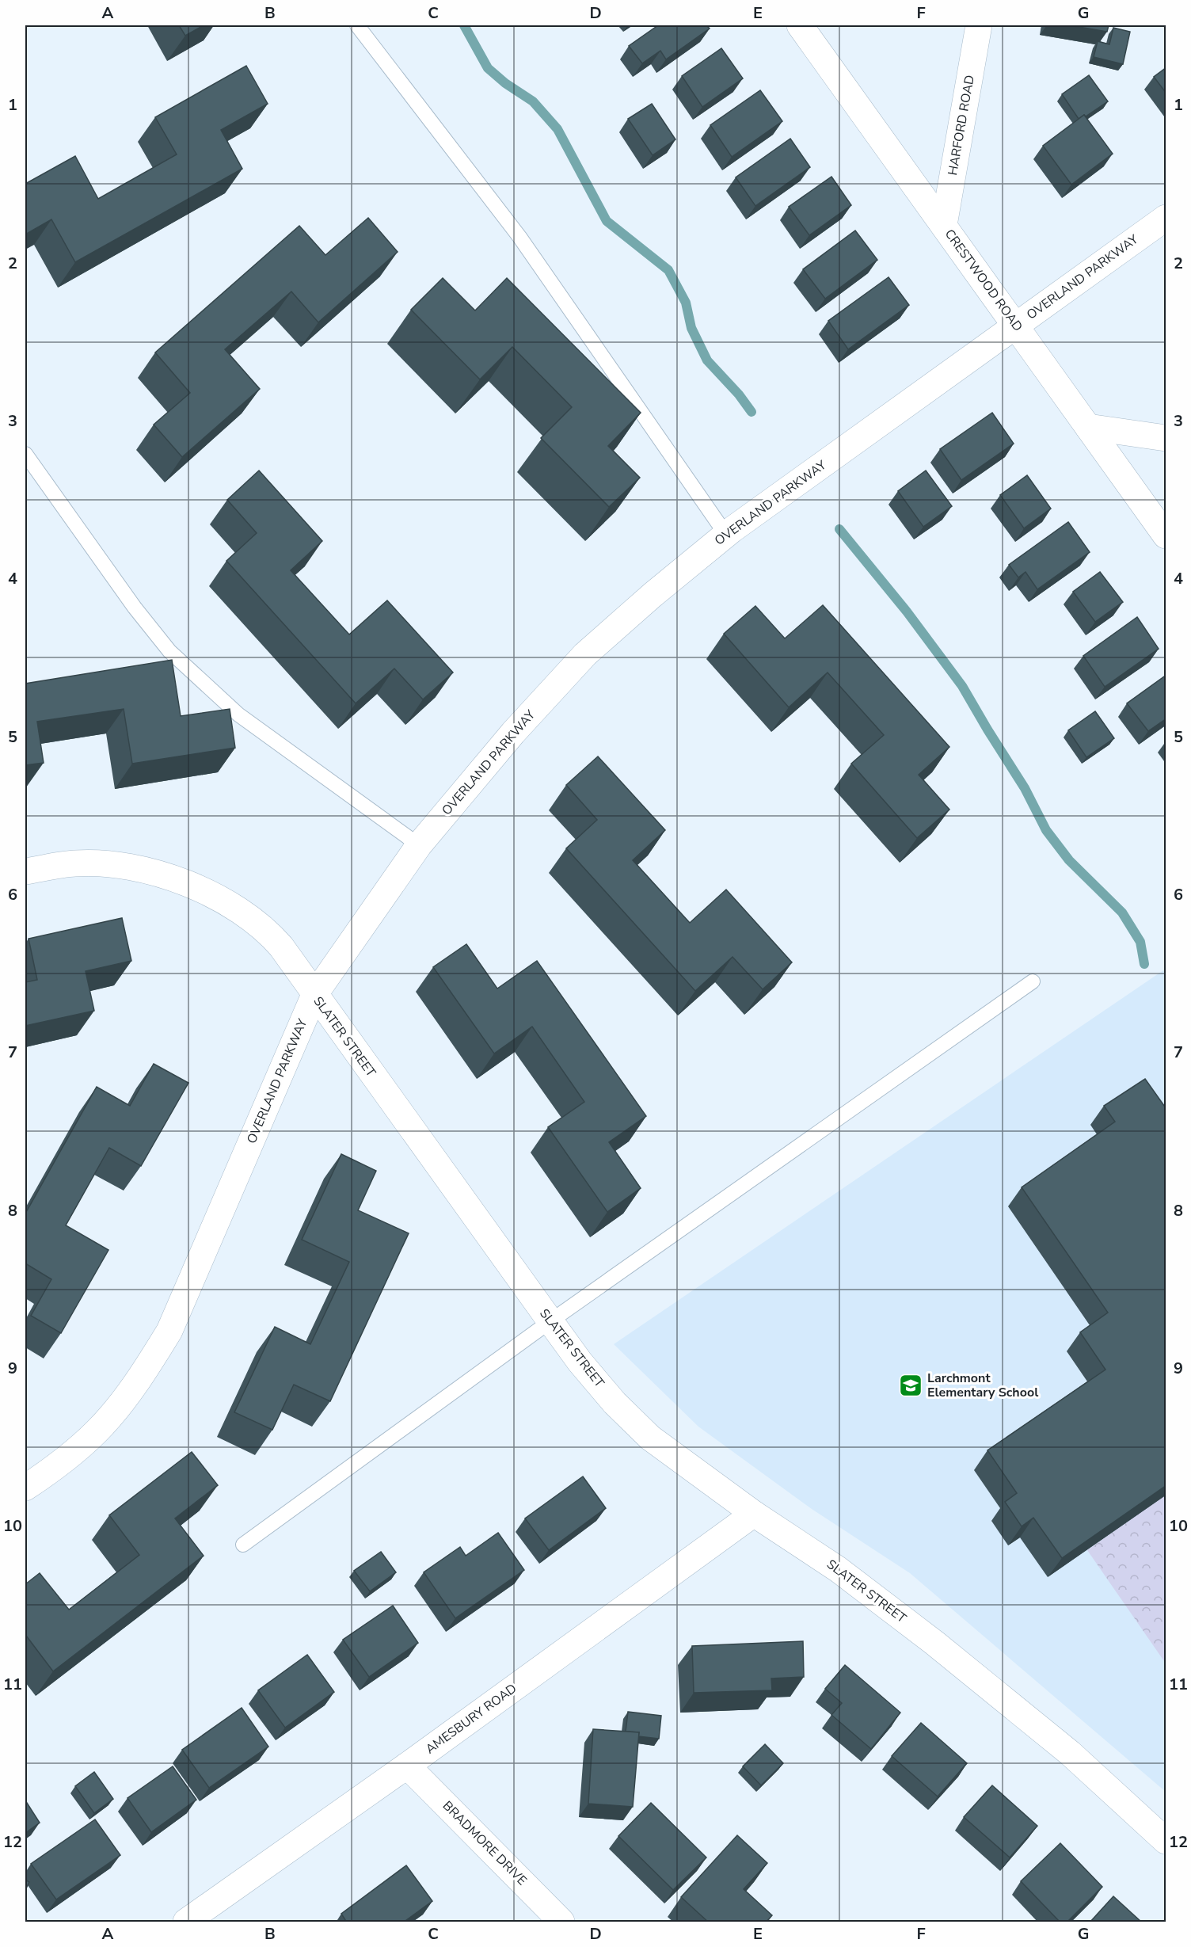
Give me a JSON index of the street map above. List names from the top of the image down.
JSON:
{
  "streets": {
    "street": [
      "HARFORD ROAD",
      "OVERLAND PARKWAY",
      "CRESTWOOD ROAD",
      "SLATER STREET",
      "AMESBURY ROAD",
      "BRADMORE DRIVE"
    ]
  },
  "crossings": [
    ["HARFORD ROAD", "CRESTWOOD ROAD"],
    ["OVERLAND PARKWAY", "CRESTWOOD ROAD"],
    ["OVERLAND PARKWAY", "SLATER STREET"],
    ["SLATER STREET", "AMESBURY ROAD"],
    ["AMESBURY ROAD", "BRADMORE DRIVE"]
  ],
  "places": {
    "school or university": ["Larchmont Elementary School"]
  },
  "grid": {
    "columns": [
      "A",
      "B",
      "C",
      "D",
      "E",
      "F",
      "G"
    ],
    "rows": [
      "1",
      "2",
      "3",
      "4",
      "5",
      "6",
      "7",
      "8",
      "9",
      "10",
      "11",
      "12"
    ]
  }
}
